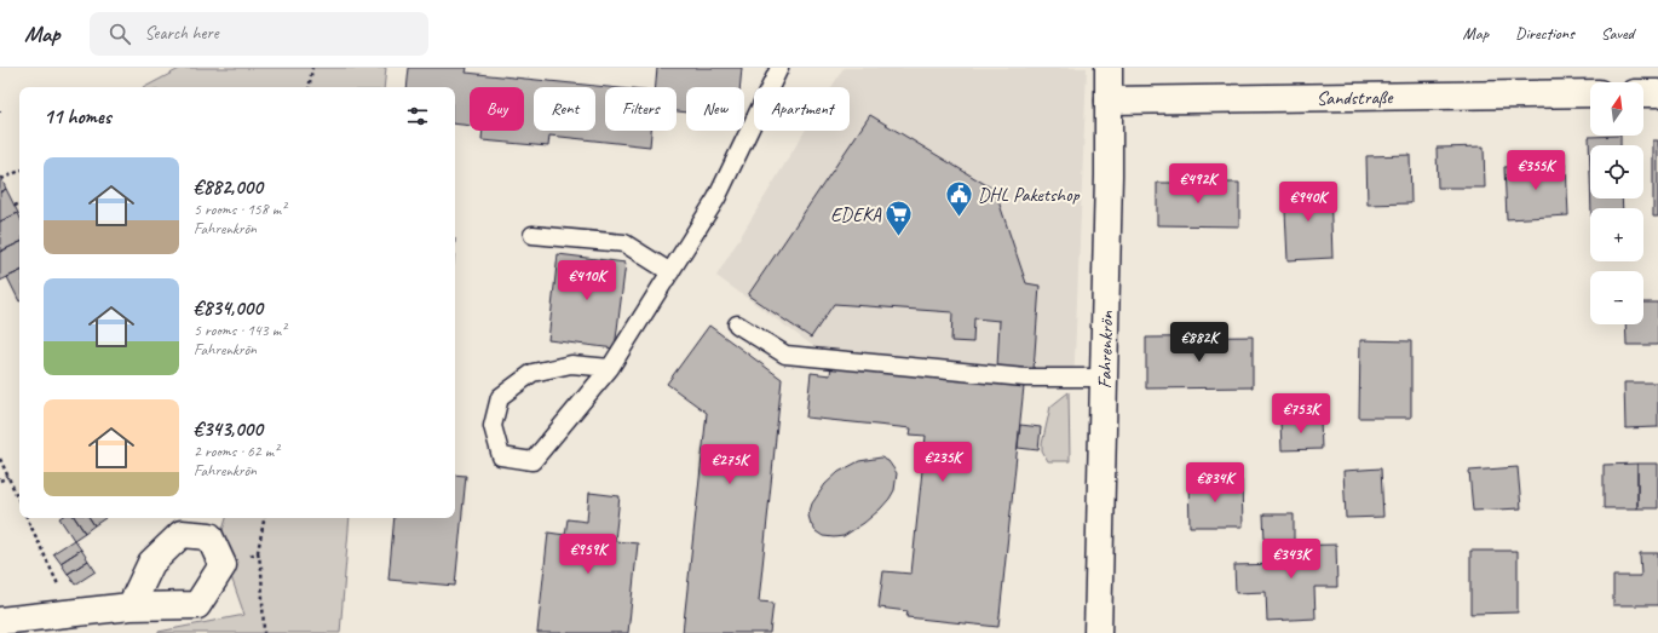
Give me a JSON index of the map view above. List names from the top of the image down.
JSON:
{
  "streets": {
    "street": ["Sandstraße", "Fahrenkrön"]
  },
  "crossings": [
    ["Sandstraße", "Fahrenkrön"]
  ],
  "places": {
    "public building": ["DHL Paketshop"],
    "supermarket": ["EDEKA"]
  },
  "north": "top",
  "page": {
    "header": "Map",
    "search": "Search here",
    "nav": ["Map", "Directions", "Saved"],
    "map_buttons": ["+", "−"],
    "chip": [
      "Buy",
      "Rent",
      "Filters",
      "New",
      "Apartment"
    ],
    "heading": "11 homes",
    "list": [
      {
        "name": "€882,000",
        "note": "5 rooms · 158 m² · Fahrenkrön"
      },
      {
        "name": "€834,000",
        "note": "5 rooms · 143 m² · Fahrenkrön"
      },
      {
        "name": "€343,000",
        "note": "2 rooms · 62 m² · Fahrenkrön"
      }
    ],
    "price": [
      "€355K",
      "€492K",
      "€940K",
      "€410K",
      "€882K",
      "€753K",
      "€235K",
      "€275K",
      "€834K",
      "€959K",
      "€343K"
    ]
  }
}
